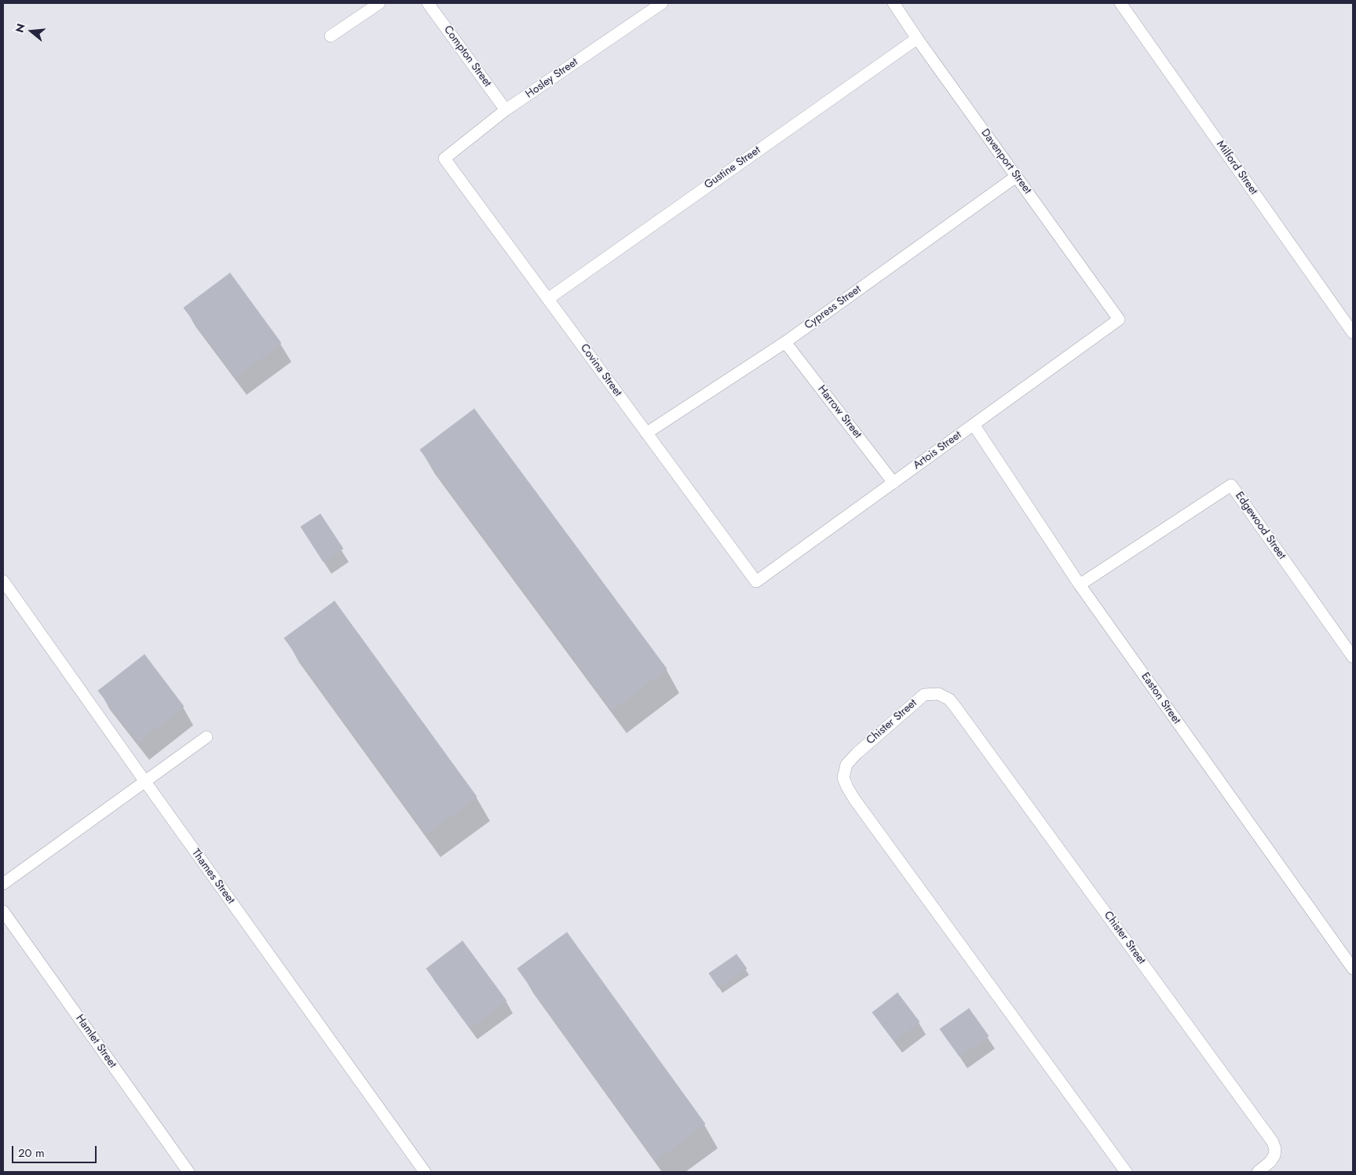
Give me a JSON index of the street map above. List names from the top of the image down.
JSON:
{
  "streets": {
    "street": [
      "Compton Street",
      "Hosley Street",
      "Davenport Street",
      "Gustine Street",
      "Milford Street",
      "Cypress Street",
      "Covina Street",
      "Harrow Street",
      "Artois Street",
      "Edgewood Street",
      "Easton Street",
      "Chister Street",
      "Thames Street",
      "Hamlet Street"
    ]
  },
  "crossings": [
    ["Compton Street", "Hosley Street"],
    ["Hosley Street", "Covina Street"],
    ["Davenport Street", "Gustine Street"],
    ["Davenport Street", "Cypress Street"],
    ["Davenport Street", "Artois Street"],
    ["Gustine Street", "Covina Street"],
    ["Cypress Street", "Covina Street"],
    ["Cypress Street", "Harrow Street"],
    ["Covina Street", "Artois Street"],
    ["Harrow Street", "Artois Street"],
    ["Artois Street", "Easton Street"],
    ["Edgewood Street", "Easton Street"]
  ],
  "scale_bar": "20 m",
  "north": "left"
}
